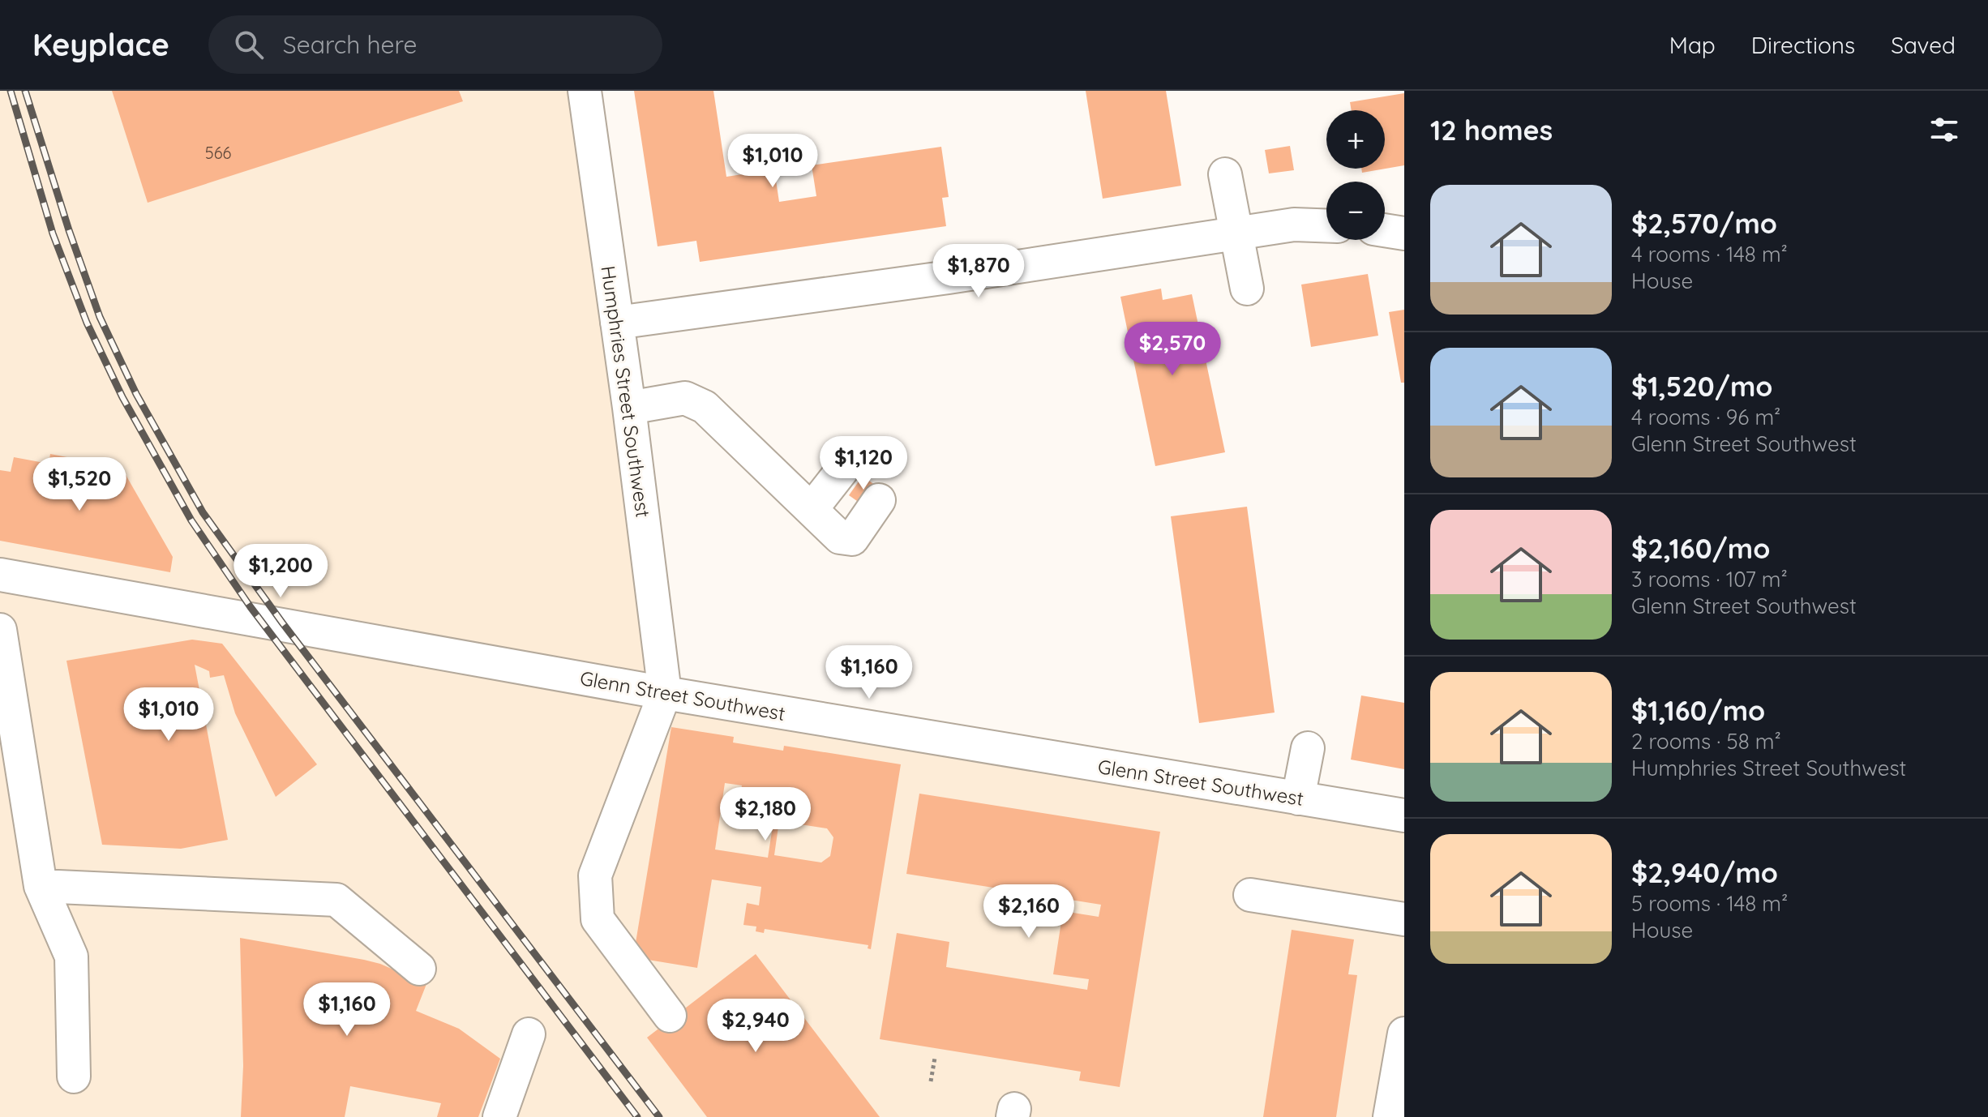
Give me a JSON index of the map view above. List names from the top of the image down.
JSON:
{
  "streets": {
    "street": ["Humphries Street Southwest", "Glenn Street Southwest"]
  },
  "crossings": [
    ["Humphries Street Southwest", "Glenn Street Southwest"]
  ],
  "house_numbers": ["566"],
  "page": {
    "header": "Keyplace",
    "search": "Search here",
    "nav": ["Map", "Directions", "Saved"],
    "heading": "12 homes",
    "map_buttons": ["+", "−"],
    "price": [
      "$1,010",
      "$1,870",
      "$2,570",
      "$1,120",
      "$1,520",
      "$1,200",
      "$1,160",
      "$1,010",
      "$2,180",
      "$2,160",
      "$1,160",
      "$2,940"
    ],
    "list": [
      {
        "name": "$2,570/mo",
        "note": "4 rooms · 148 m² · House"
      },
      {
        "name": "$1,520/mo",
        "note": "4 rooms · 96 m² · Glenn Street Southwest"
      },
      {
        "name": "$2,160/mo",
        "note": "3 rooms · 107 m² · Glenn Street Southwest"
      },
      {
        "name": "$1,160/mo",
        "note": "2 rooms · 58 m² · Humphries Street Southwest"
      },
      {
        "name": "$2,940/mo",
        "note": "5 rooms · 148 m² · House"
      }
    ]
  }
}
